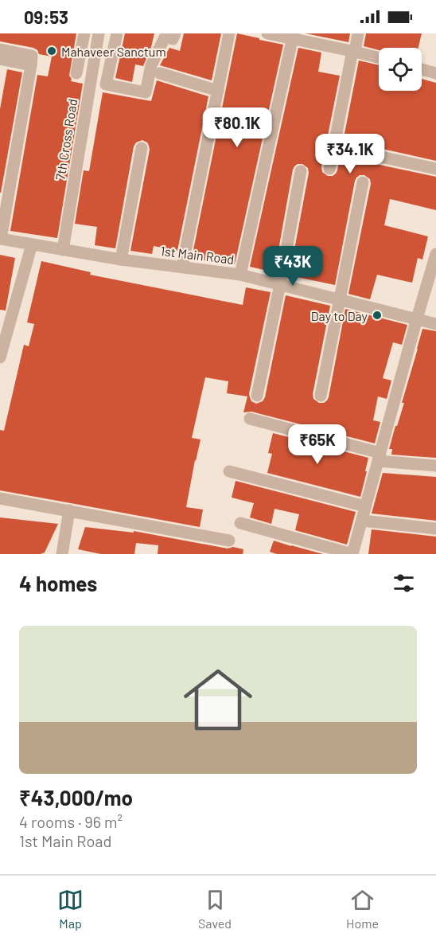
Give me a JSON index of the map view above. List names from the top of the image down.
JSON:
{
  "streets": {
    "street": ["7th Cross Road", "1st Main Road"]
  },
  "crossings": [
    ["7th Cross Road", "1st Main Road"]
  ],
  "places": ["Mahaveer Sanctum", "Day to Day"],
  "page": {
    "status": "09:53",
    "price": [
      "₹80.1K",
      "₹34.1K",
      "₹43K",
      "₹65K"
    ],
    "heading": "4 homes",
    "list": [
      {
        "name": "₹43,000/mo",
        "note": "4 rooms · 96 m² · 1st Main Road"
      }
    ],
    "tabs": ["Map", "Saved", "Home"]
  }
}
